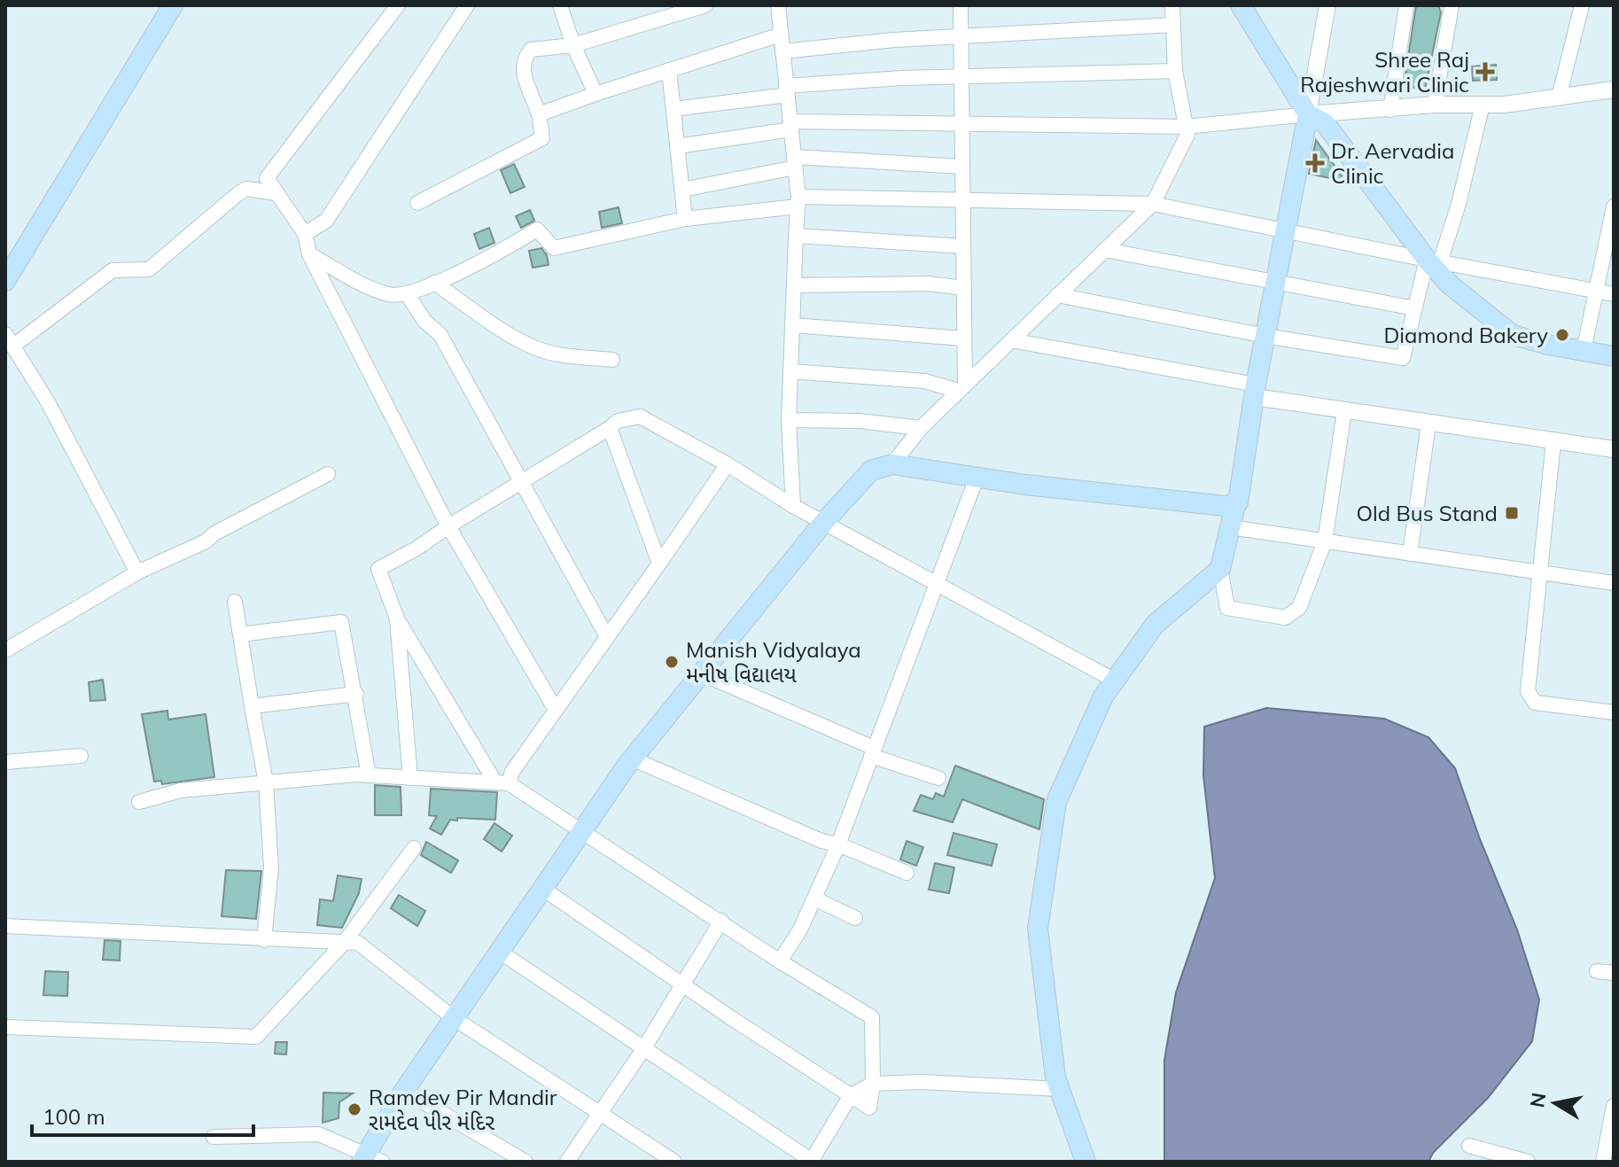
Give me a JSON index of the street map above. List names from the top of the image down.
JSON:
{
  "places": {
    "health": ["Shree Raj Rajeshwari Clinic", "Dr. Aervadia Clinic"],
    "other": ["Diamond Bakery", "Manish Vidyalaya મનીષ વિદ્યાલય", "Ramdev Pir Mandir રામદેવ પીર મંદિર"],
    "transit": ["Old Bus Stand"]
  },
  "scale_bar": "100 m",
  "north": "left"
}
